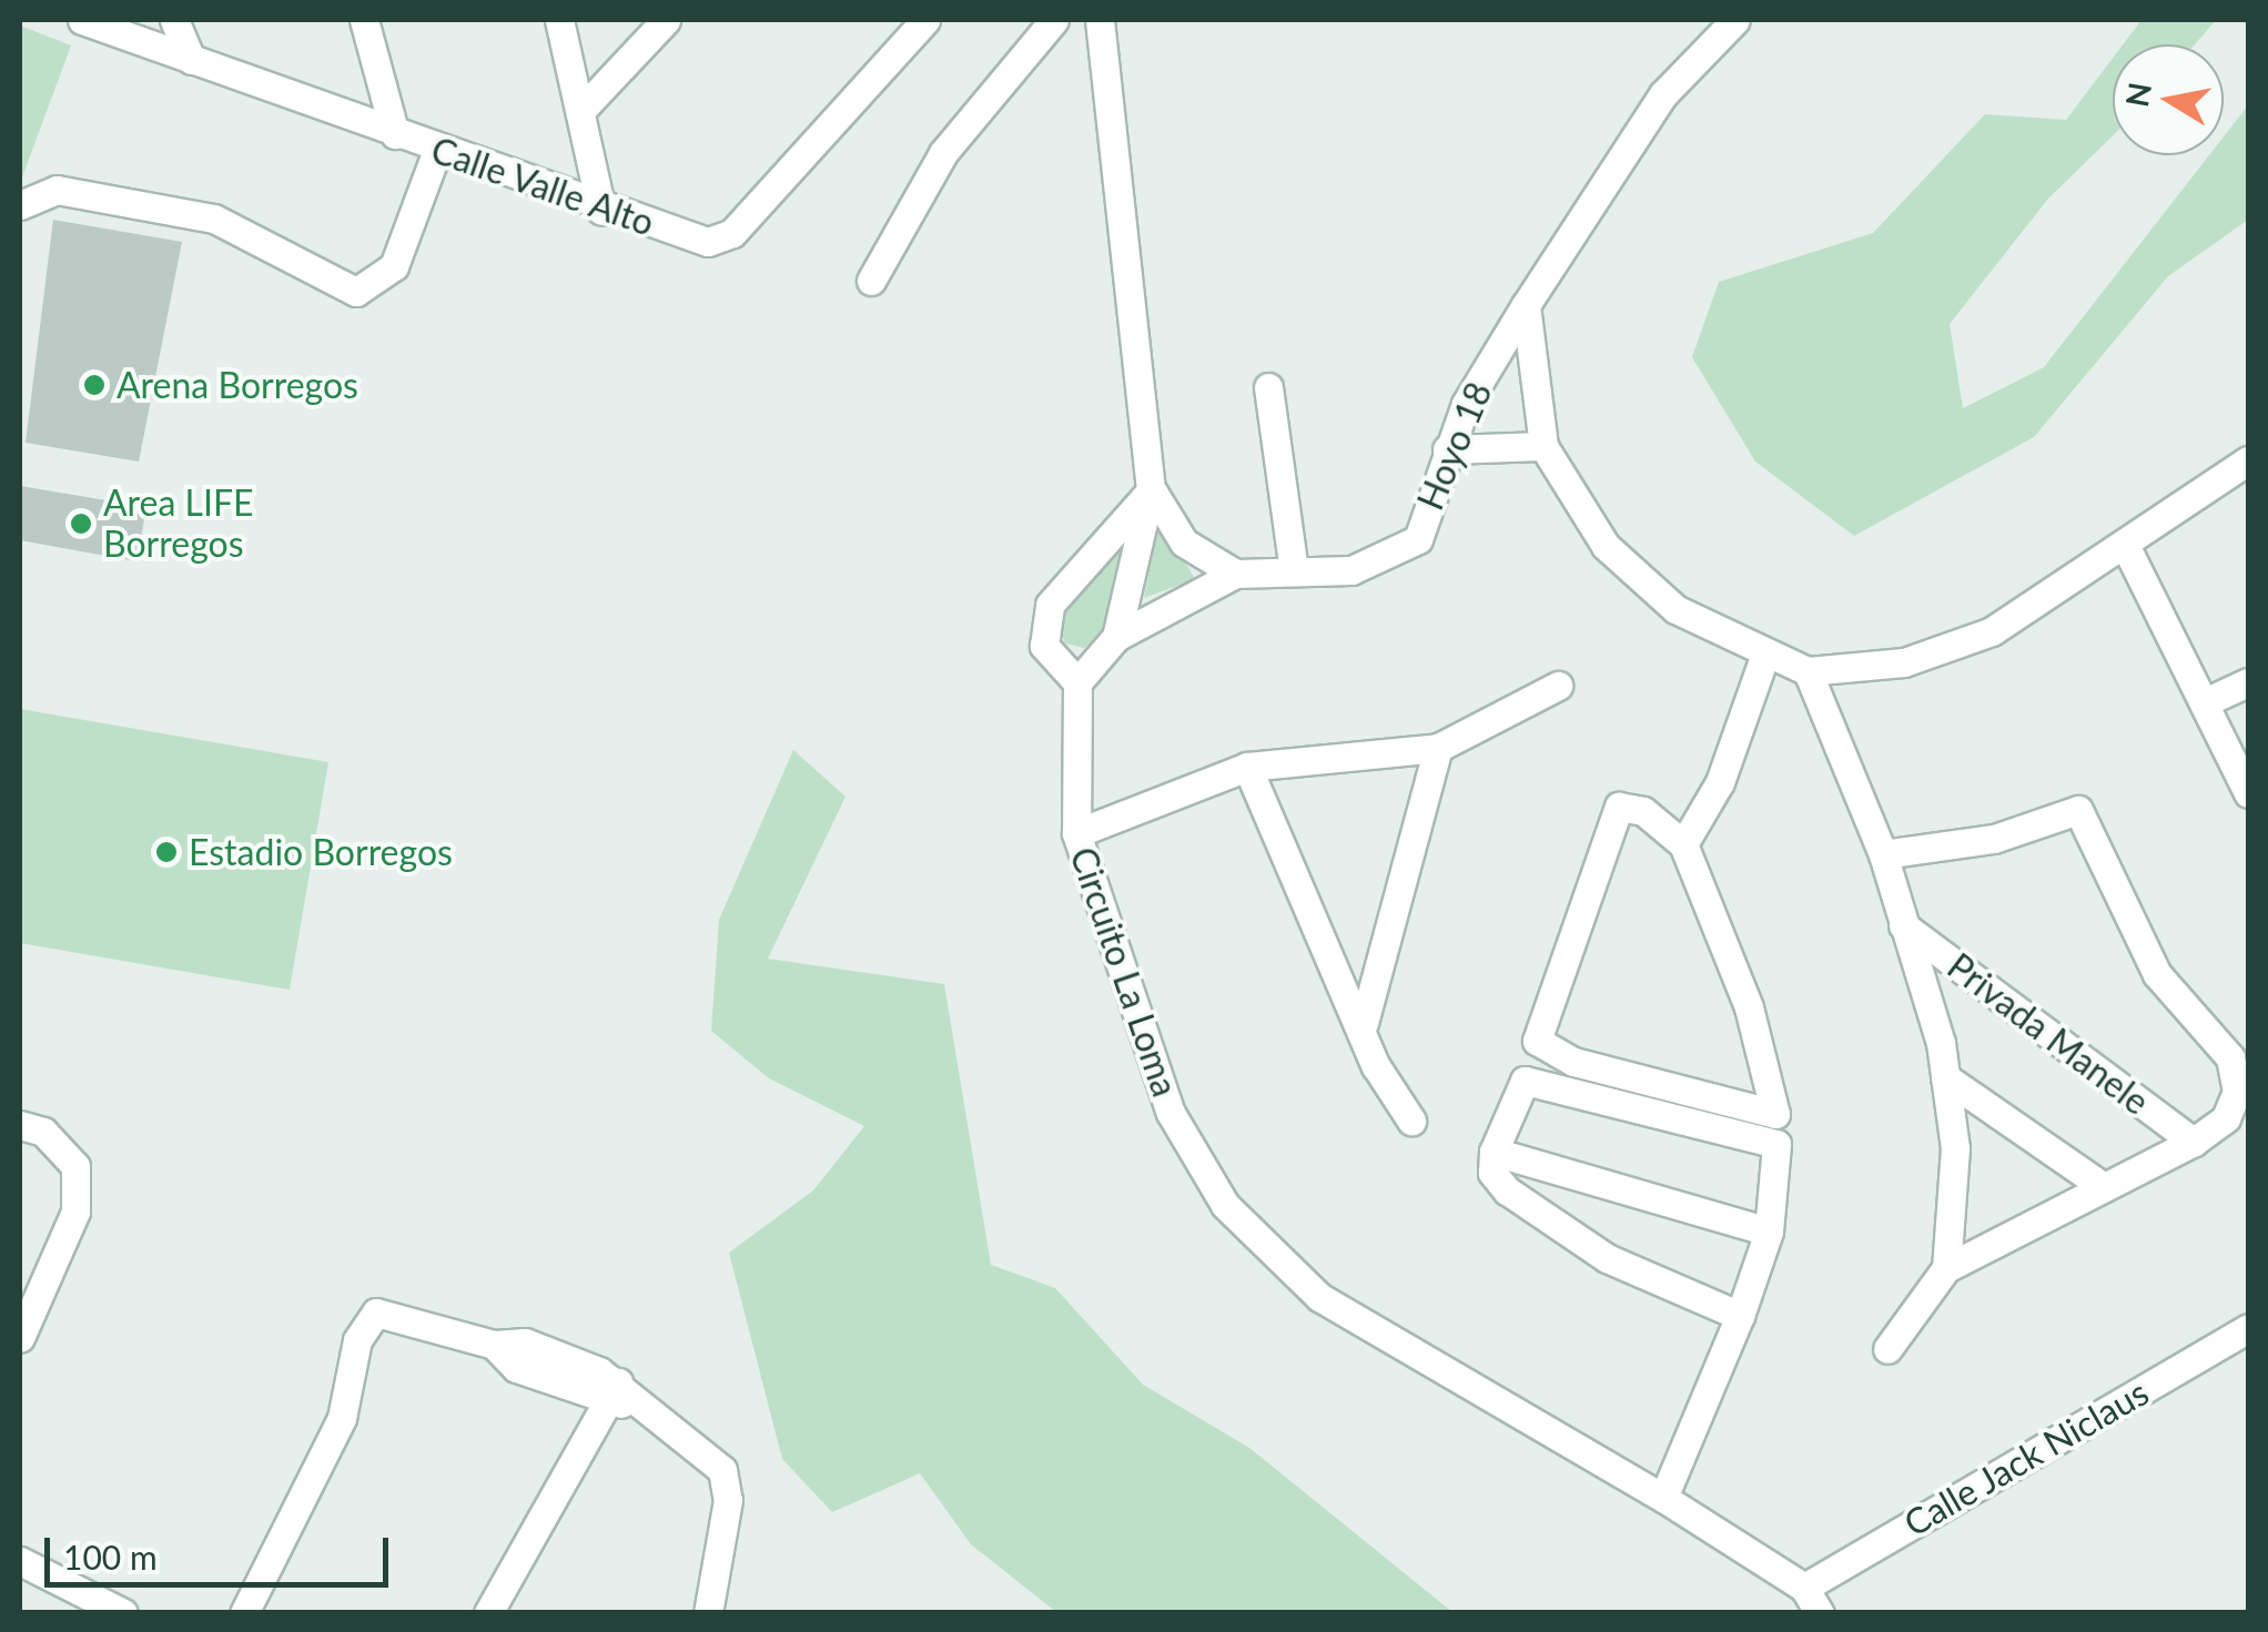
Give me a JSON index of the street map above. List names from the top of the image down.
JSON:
{
  "streets": {
    "street": [
      "Calle Valle Alto",
      "Hoyo 18",
      "Circuito La Loma",
      "Privada Manele",
      "Calle Jack Niclaus"
    ]
  },
  "crossings": [
    ["Circuito La Loma", "Calle Jack Niclaus"]
  ],
  "places": ["Arena Borregos", "Area LIFE Borregos", "Estadio Borregos"],
  "scale_bar": "100 m",
  "north": "left"
}
